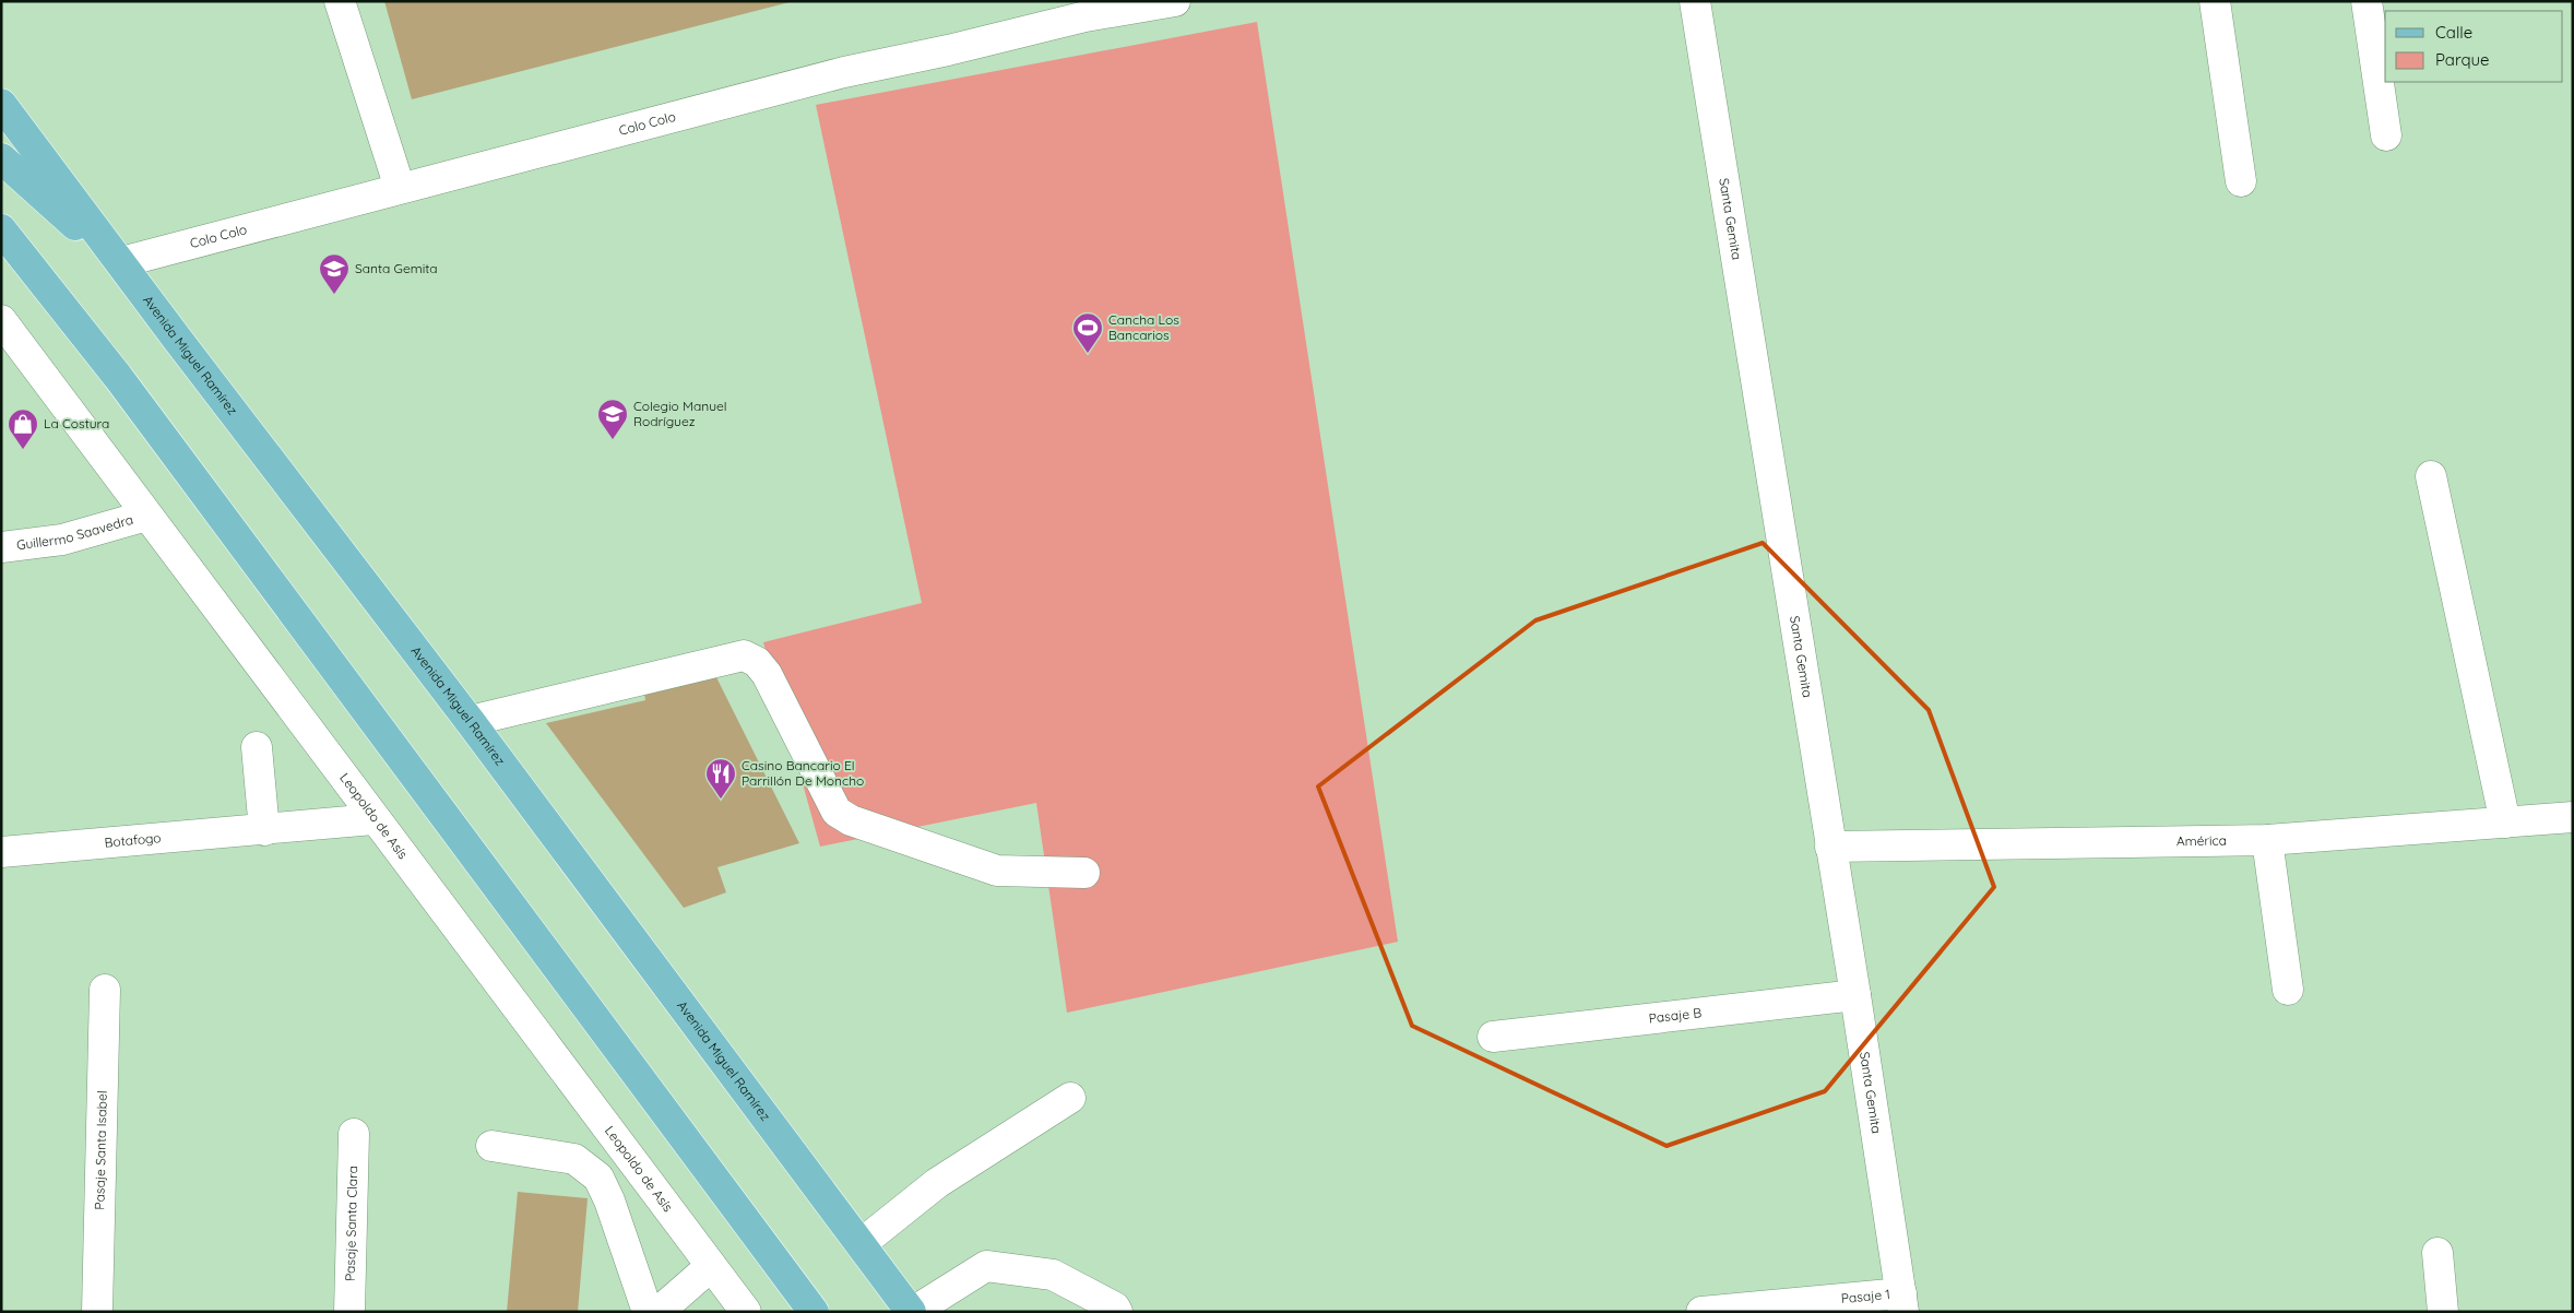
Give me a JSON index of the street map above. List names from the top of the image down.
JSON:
{
  "streets": {
    "main road": ["Avenida Miguel Ramírez"],
    "street": [
      "Colo Colo",
      "Santa Gemita",
      "Guillermo Saavedra",
      "Leopoldo de Asís",
      "Botafogo",
      "América",
      "Pasaje B",
      "Pasaje Santa Isabel",
      "Pasaje Santa Clara",
      "Pasaje 1"
    ]
  },
  "crossings": [
    ["Colo Colo", "Avenida Miguel Ramírez"],
    ["Santa Gemita", "América"],
    ["Santa Gemita", "Pasaje B"],
    ["Santa Gemita", "Pasaje 1"],
    ["Guillermo Saavedra", "Leopoldo de Asís"],
    ["Leopoldo de Asís", "Botafogo"]
  ],
  "places": {
    "school or university": ["Santa Gemita", "Colegio Manuel Rodríguez"],
    "sports": ["Cancha Los Bancarios"],
    "shop": ["La Costura"],
    "restaurant": ["Casino Bancario El Parrillón De Moncho"]
  },
  "legend": ["Calle", "Parque"]
}
